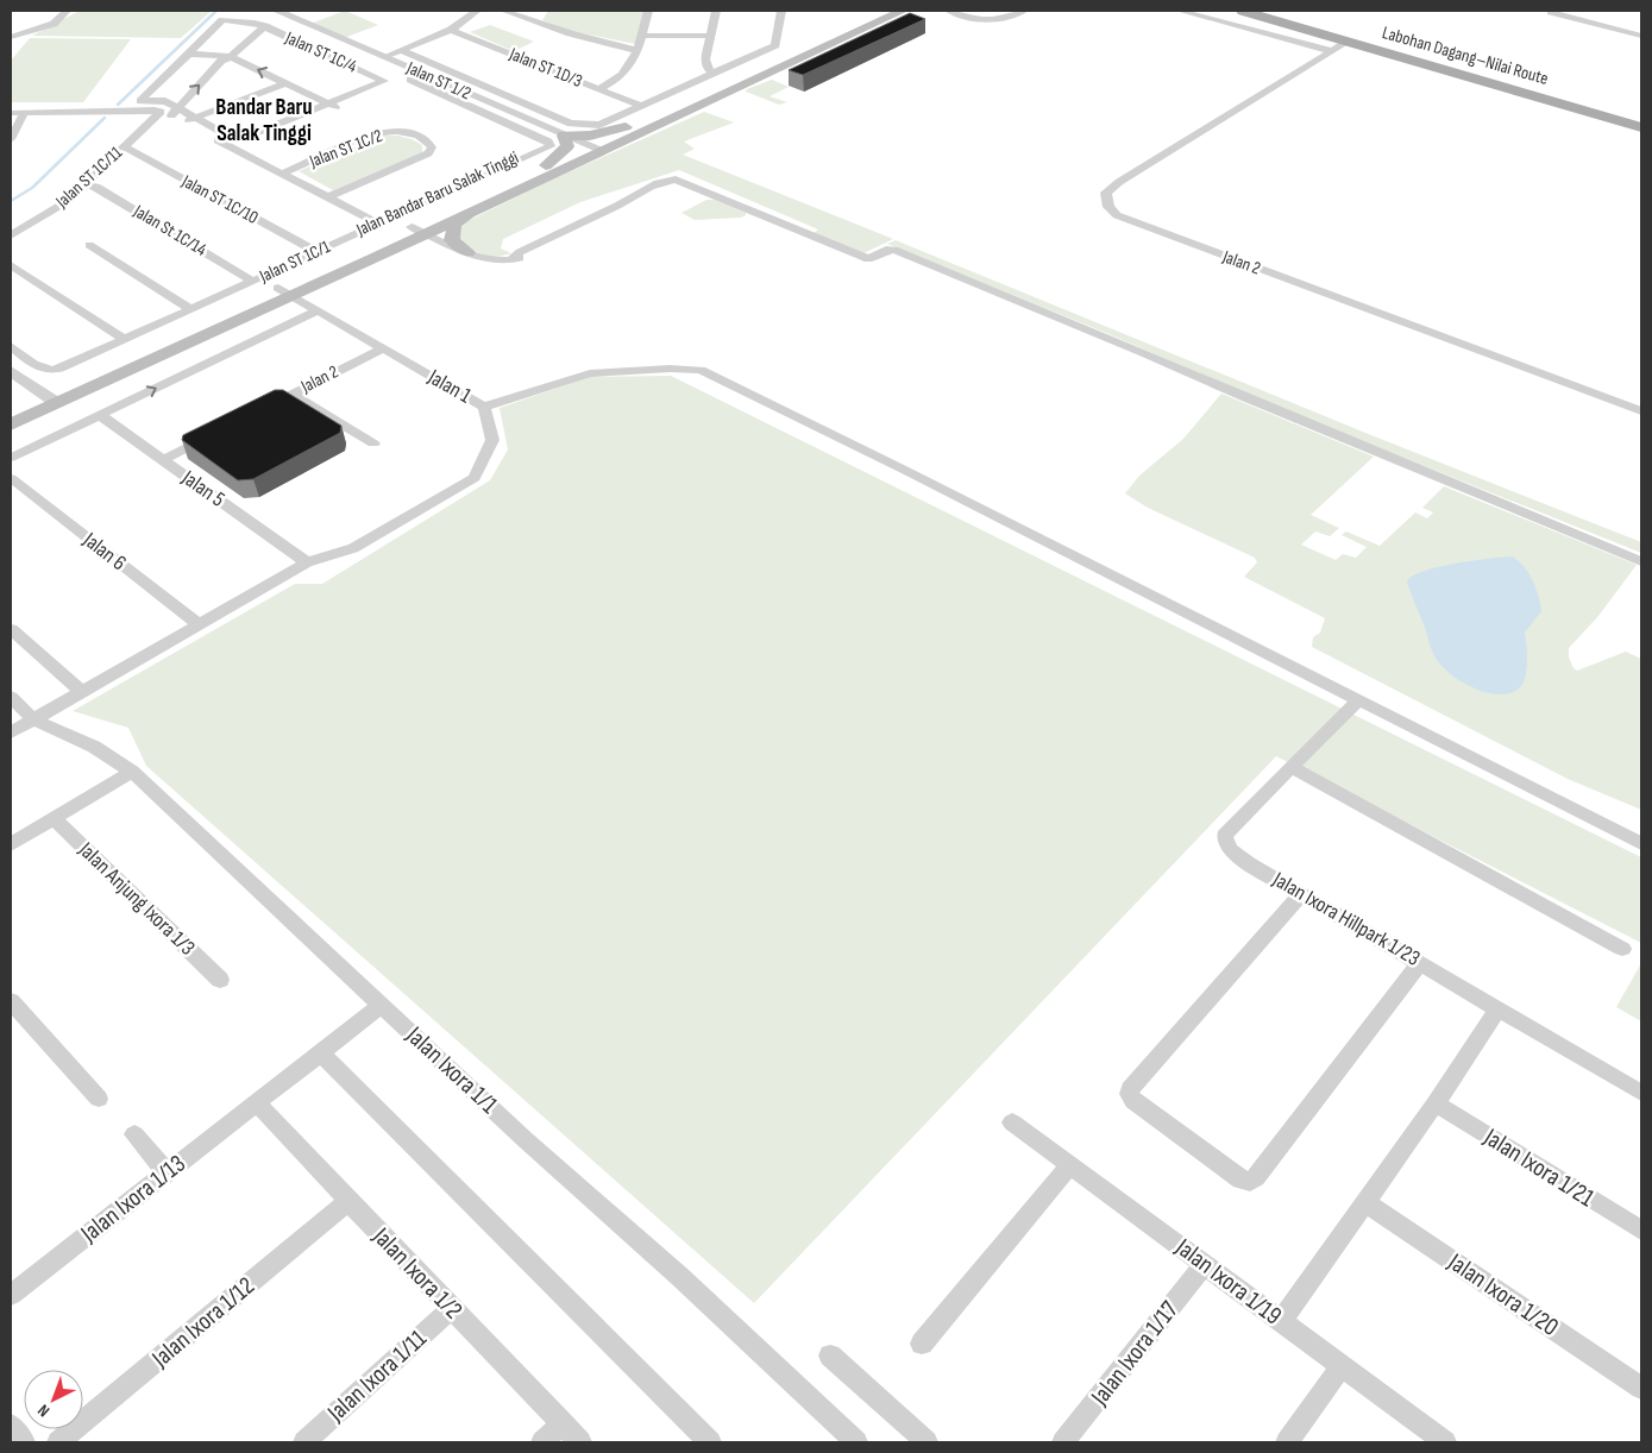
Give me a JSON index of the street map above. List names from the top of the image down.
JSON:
{
  "streets": {
    "main road": ["Labohan Dagang–Nilai Route", "Jalan Bandar Baru Salak Tinggi"],
    "street": [
      "Jalan ST 1C/4",
      "Jalan ST 1D/3",
      "Jalan ST 1/2",
      "Jalan ST 1C/2",
      "Jalan ST 1C/11",
      "Jalan ST 1C/10",
      "Jalan St 1C/14",
      "Jalan ST 1C/1",
      "Jalan 2",
      "Jalan 1",
      "Jalan 5",
      "Jalan 6",
      "Jalan Anjung Ixora 1/3",
      "Jalan Ixora Hillpark 1/23",
      "Jalan Ixora 1/1",
      "Jalan Ixora 1/21",
      "Jalan Ixora 1/13",
      "Jalan Ixora 1/2",
      "Jalan Ixora 1/19",
      "Jalan Ixora 1/20",
      "Jalan Ixora 1/12",
      "Jalan Ixora 1/17",
      "Jalan Ixora 1/11"
    ]
  },
  "crossings": [
    ["Jalan ST 1C/4", "Jalan ST 1C/11"],
    ["Jalan ST 1C/4", "Jalan ST 1C/1"],
    ["Jalan ST 1/2", "Jalan Bandar Baru Salak Tinggi"],
    ["Jalan ST 1C/11", "Jalan ST 1C/10"],
    ["Jalan ST 1C/11", "Jalan St 1C/14"],
    ["Jalan Bandar Baru Salak Tinggi", "Jalan 1"],
    ["Jalan ST 1C/10", "Jalan ST 1C/1"],
    ["Jalan St 1C/14", "Jalan ST 1C/1"],
    ["Jalan 2", "Jalan 1"],
    ["Jalan 1", "Jalan 5"],
    ["Jalan 1", "Jalan 6"],
    ["Jalan 1", "Jalan Ixora 1/1"],
    ["Jalan Ixora 1/1", "Jalan Ixora 1/13"],
    ["Jalan Ixora 1/13", "Jalan Ixora 1/2"],
    ["Jalan Ixora 1/2", "Jalan Ixora 1/12"],
    ["Jalan Ixora 1/2", "Jalan Ixora 1/11"],
    ["Jalan Ixora 1/19", "Jalan Ixora 1/17"]
  ],
  "districts": ["Bandar Baru Salak Tinggi"],
  "north": "bottom left"
}
